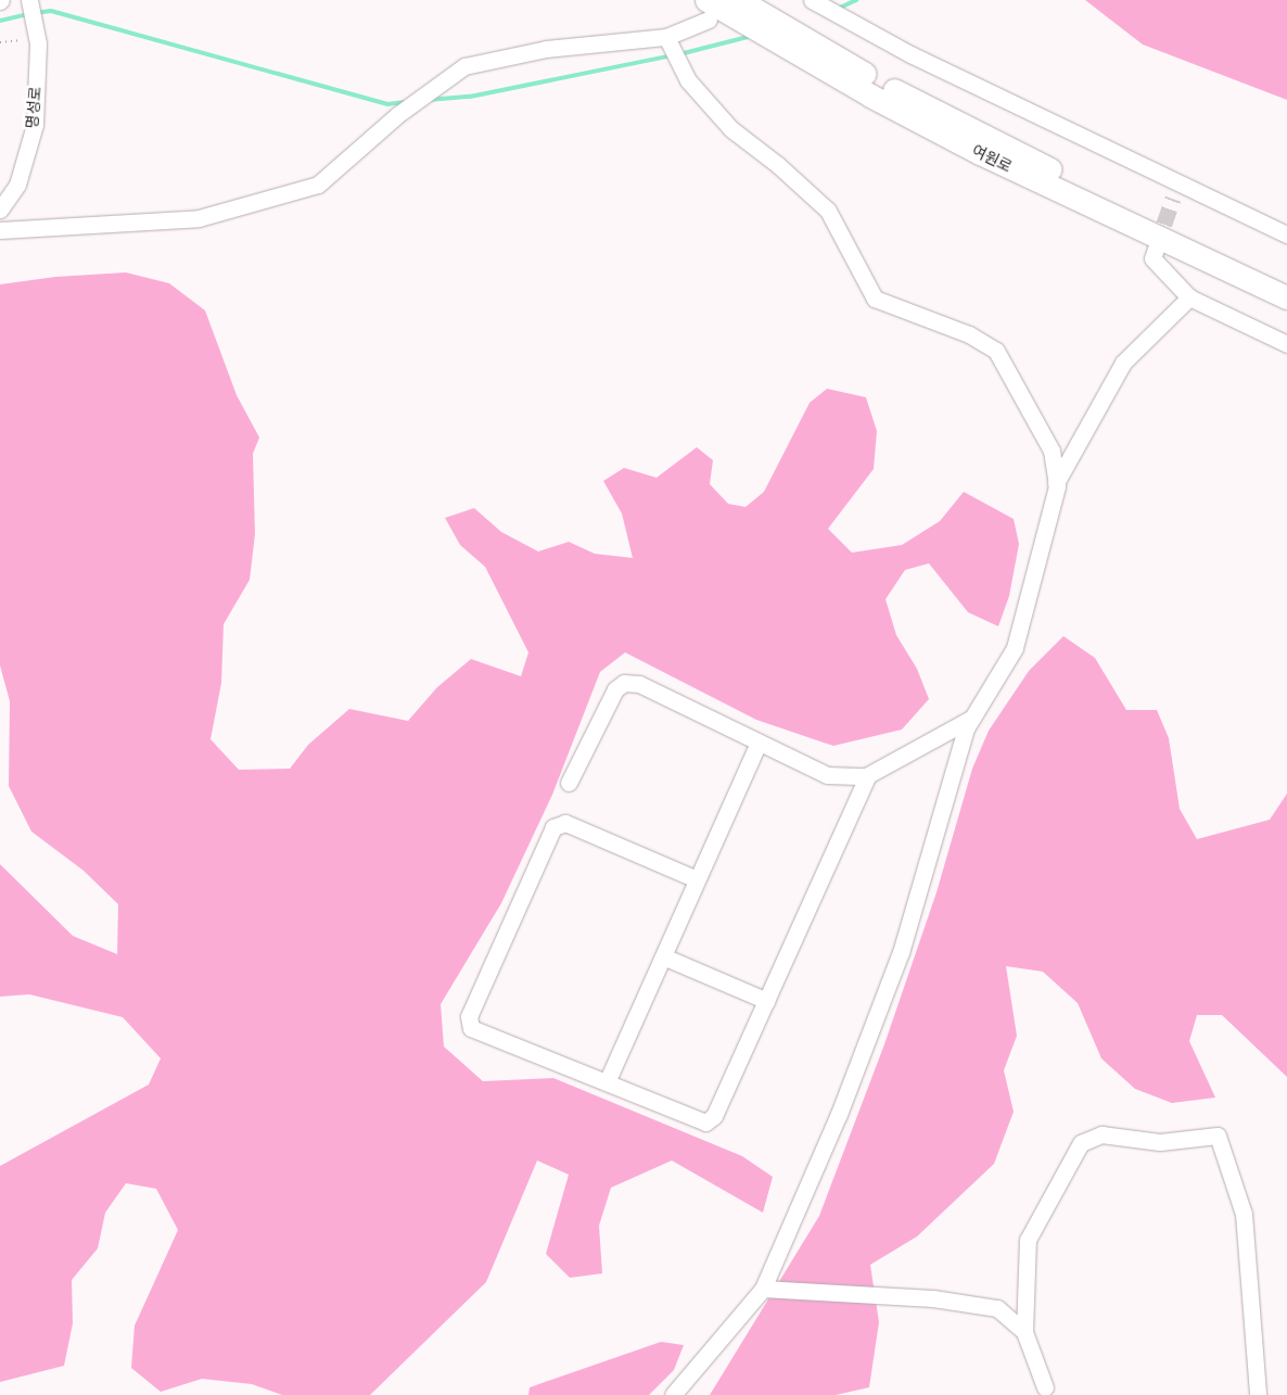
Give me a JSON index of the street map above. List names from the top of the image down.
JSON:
{
  "streets": {
    "highway": ["여원로"],
    "street": ["명성로"]
  }
}
